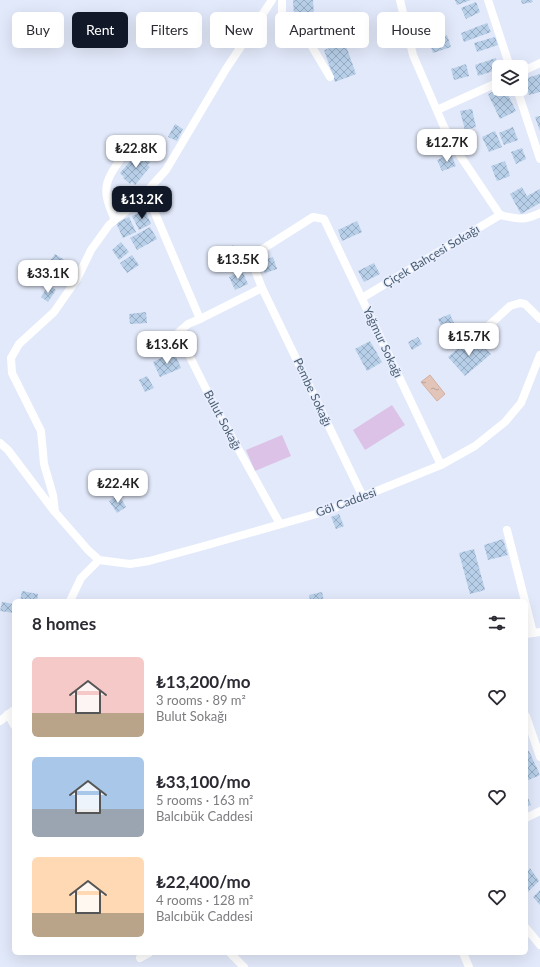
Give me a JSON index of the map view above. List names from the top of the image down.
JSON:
{
  "streets": {
    "street": [
      "Çiçek Bahçesi Sokağı",
      "Yağmur Sokağı",
      "Pembe Sokağı",
      "Bulut Sokağı",
      "Göl Caddesi"
    ]
  },
  "crossings": [
    ["Çiçek Bahçesi Sokağı", "Yağmur Sokağı"],
    ["Yağmur Sokağı", "Pembe Sokağı"],
    ["Yağmur Sokağı", "Göl Caddesi"],
    ["Pembe Sokağı", "Göl Caddesi"],
    ["Bulut Sokağı", "Göl Caddesi"]
  ],
  "page": {
    "chip": [
      "Buy",
      "Rent",
      "Filters",
      "New",
      "Apartment",
      "House"
    ],
    "price": [
      "₺12.7K",
      "₺22.8K",
      "₺13.2K",
      "₺13.5K",
      "₺33.1K",
      "₺15.7K",
      "₺13.6K",
      "₺22.4K"
    ],
    "heading": "8 homes",
    "list": [
      {
        "name": "₺13,200/mo",
        "note": "3 rooms · 89 m² · Bulut Sokağı"
      },
      {
        "name": "₺33,100/mo",
        "note": "5 rooms · 163 m² · Balcıbük Caddesi"
      },
      {
        "name": "₺22,400/mo",
        "note": "4 rooms · 128 m² · Balcıbük Caddesi"
      }
    ]
  }
}
